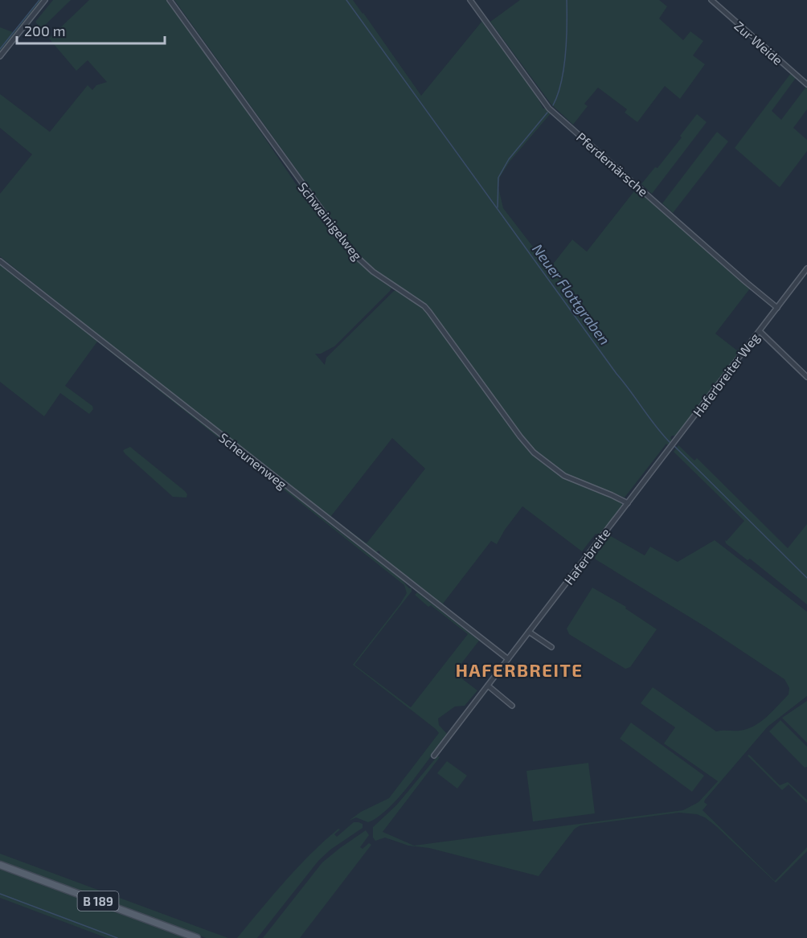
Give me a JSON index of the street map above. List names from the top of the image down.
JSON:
{
  "streets": {
    "main road": ["B 189"],
    "street": [
      "Zur Weide",
      "Pferdemärsche",
      "Schweinigelweg",
      "Haferbreiter Weg",
      "Scheunenweg",
      "Haferbreite"
    ]
  },
  "crossings": [
    ["Pferdemärsche", "Haferbreiter Weg"],
    ["Schweinigelweg", "Haferbreite"],
    ["Haferbreiter Weg", "Haferbreite"],
    ["Scheunenweg", "Haferbreite"]
  ],
  "districts": ["HAFERBREITE"],
  "water": ["Neuer Flottgraben"],
  "scale_bar": "200 m"
}
